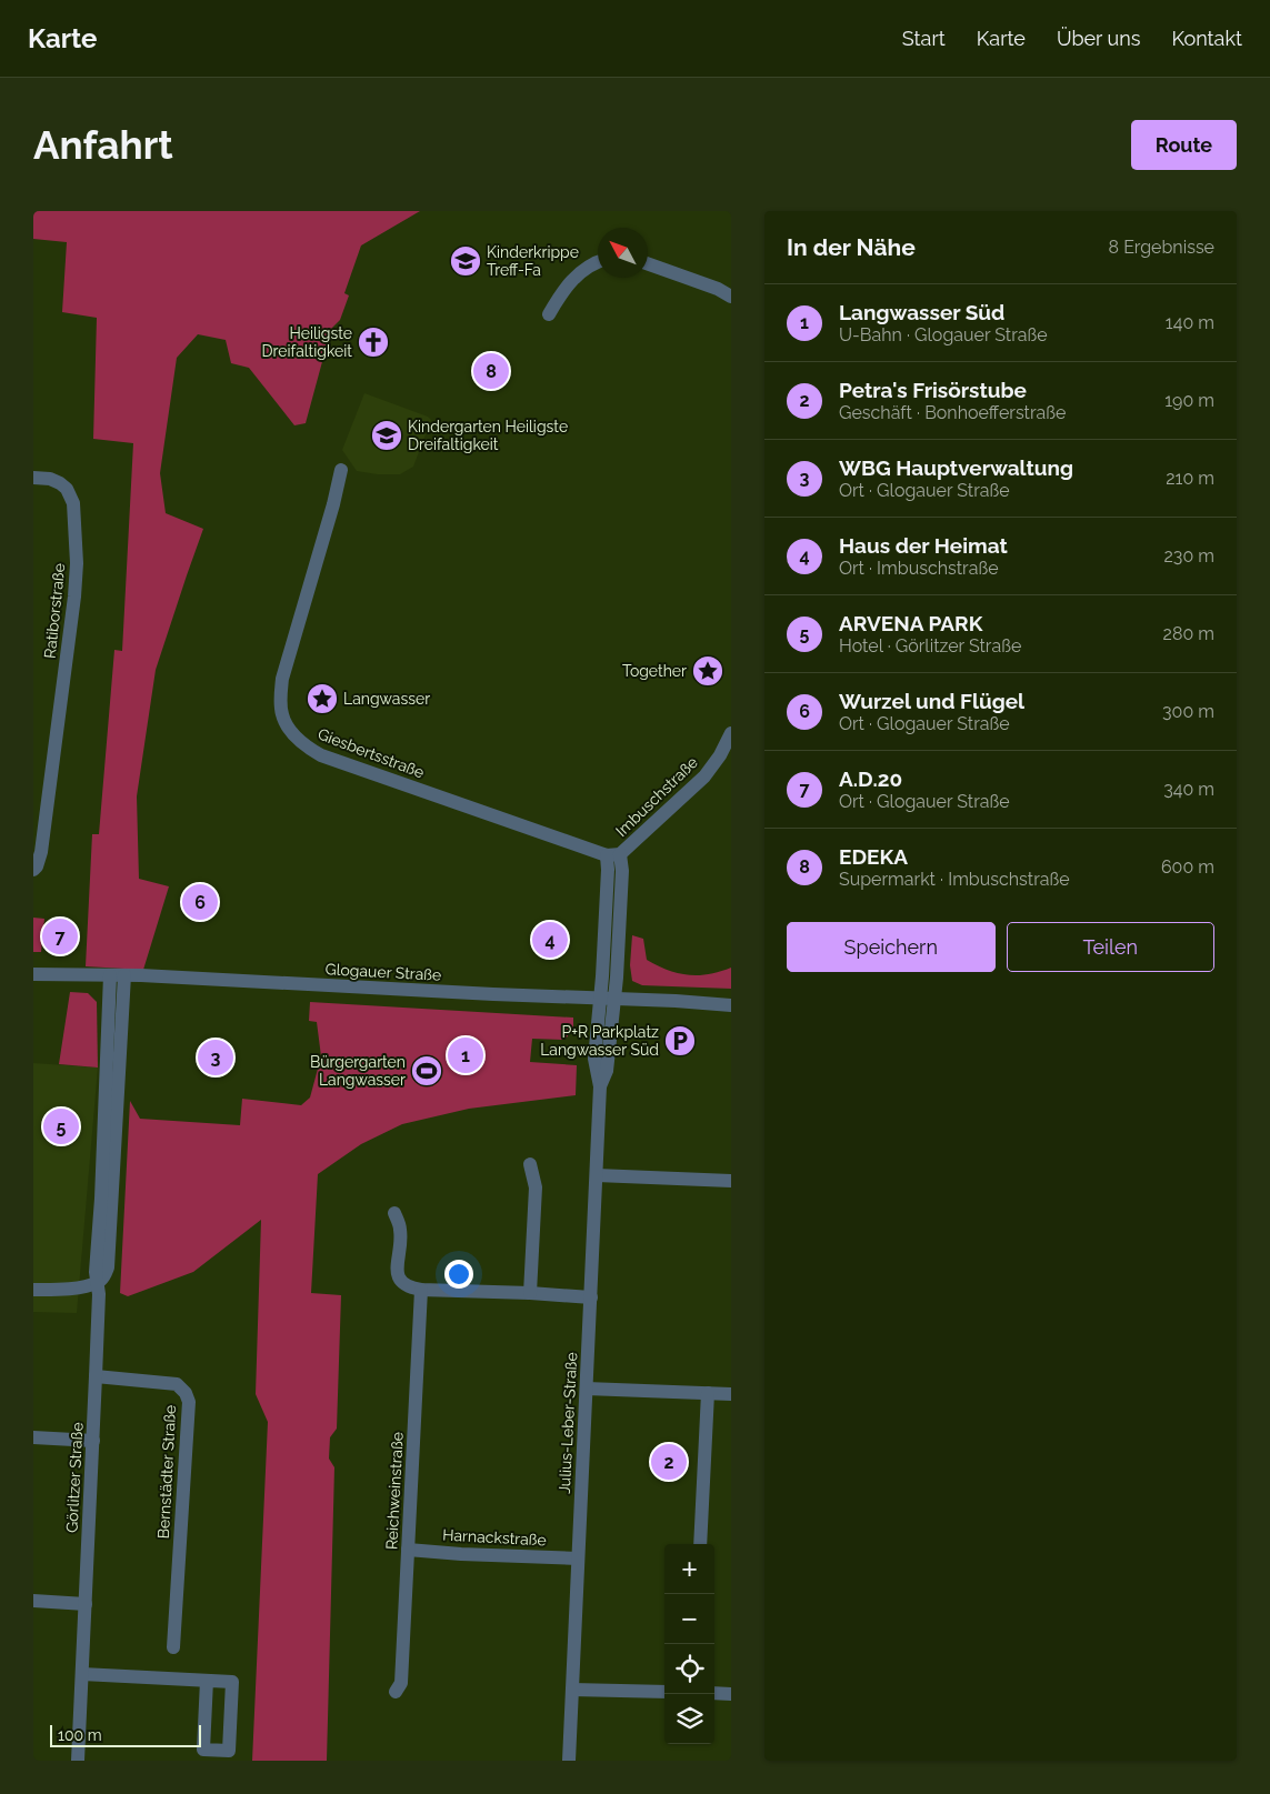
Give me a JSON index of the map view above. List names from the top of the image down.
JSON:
{
  "streets": {
    "street": [
      "Ratiborstraße",
      "Giesbertsstraße",
      "Imbuschstraße",
      "Glogauer Straße",
      "Julius-Leber-Straße",
      "Bernstädter Straße",
      "Görlitzer Straße",
      "Reichweinstraße",
      "Harnackstraße"
    ]
  },
  "crossings": [
    ["Giesbertsstraße", "Imbuschstraße"],
    ["Glogauer Straße", "Julius-Leber-Straße"],
    ["Glogauer Straße", "Görlitzer Straße"],
    ["Julius-Leber-Straße", "Harnackstraße"],
    ["Bernstädter Straße", "Görlitzer Straße"],
    ["Reichweinstraße", "Harnackstraße"]
  ],
  "places": {
    "school or university": ["Kinderkrippe Treff-Fa", "Kindergarten Heiligste Dreifaltigkeit"],
    "church": ["Heiligste Dreifaltigkeit"],
    "place": ["Together", "Langwasser"],
    "parking": ["P+R Parkplatz Langwasser Süd"],
    "sports": ["Bürgergarten Langwasser"]
  },
  "scale_bar": "100 m",
  "north": "top left",
  "page": {
    "header": "Karte",
    "nav": [
      "Start",
      "Karte",
      "Über uns",
      "Kontakt"
    ],
    "buttons": [
      "Route",
      ["Speichern", "Teilen"]
    ],
    "title": "Anfahrt",
    "heading": ["In der Nähe", "8 Ergebnisse"],
    "list": [
      {
        "mark": "1",
        "name": "Langwasser Süd",
        "note": "U-Bahn · Glogauer Straße",
        "value": "140 m"
      },
      {
        "mark": "2",
        "name": "Petra's Frisörstube",
        "note": "Geschäft · Bonhoefferstraße",
        "value": "190 m"
      },
      {
        "mark": "3",
        "name": "WBG Hauptverwaltung",
        "note": "Ort · Glogauer Straße",
        "value": "210 m"
      },
      {
        "mark": "4",
        "name": "Haus der Heimat",
        "note": "Ort · Imbuschstraße",
        "value": "230 m"
      },
      {
        "mark": "5",
        "name": "ARVENA PARK",
        "note": "Hotel · Görlitzer Straße",
        "value": "280 m"
      },
      {
        "mark": "6",
        "name": "Wurzel und Flügel",
        "note": "Ort · Glogauer Straße",
        "value": "300 m"
      },
      {
        "mark": "7",
        "name": "A.D.20",
        "note": "Ort · Glogauer Straße",
        "value": "340 m"
      },
      {
        "mark": "8",
        "name": "EDEKA",
        "note": "Supermarkt · Imbuschstraße",
        "value": "600 m"
      }
    ],
    "pins": [
      "8",
      "6",
      "7",
      "4",
      "1",
      "3",
      "5",
      "2"
    ],
    "map_buttons": ["+", "−"],
    "scale": "100 m"
  }
}
